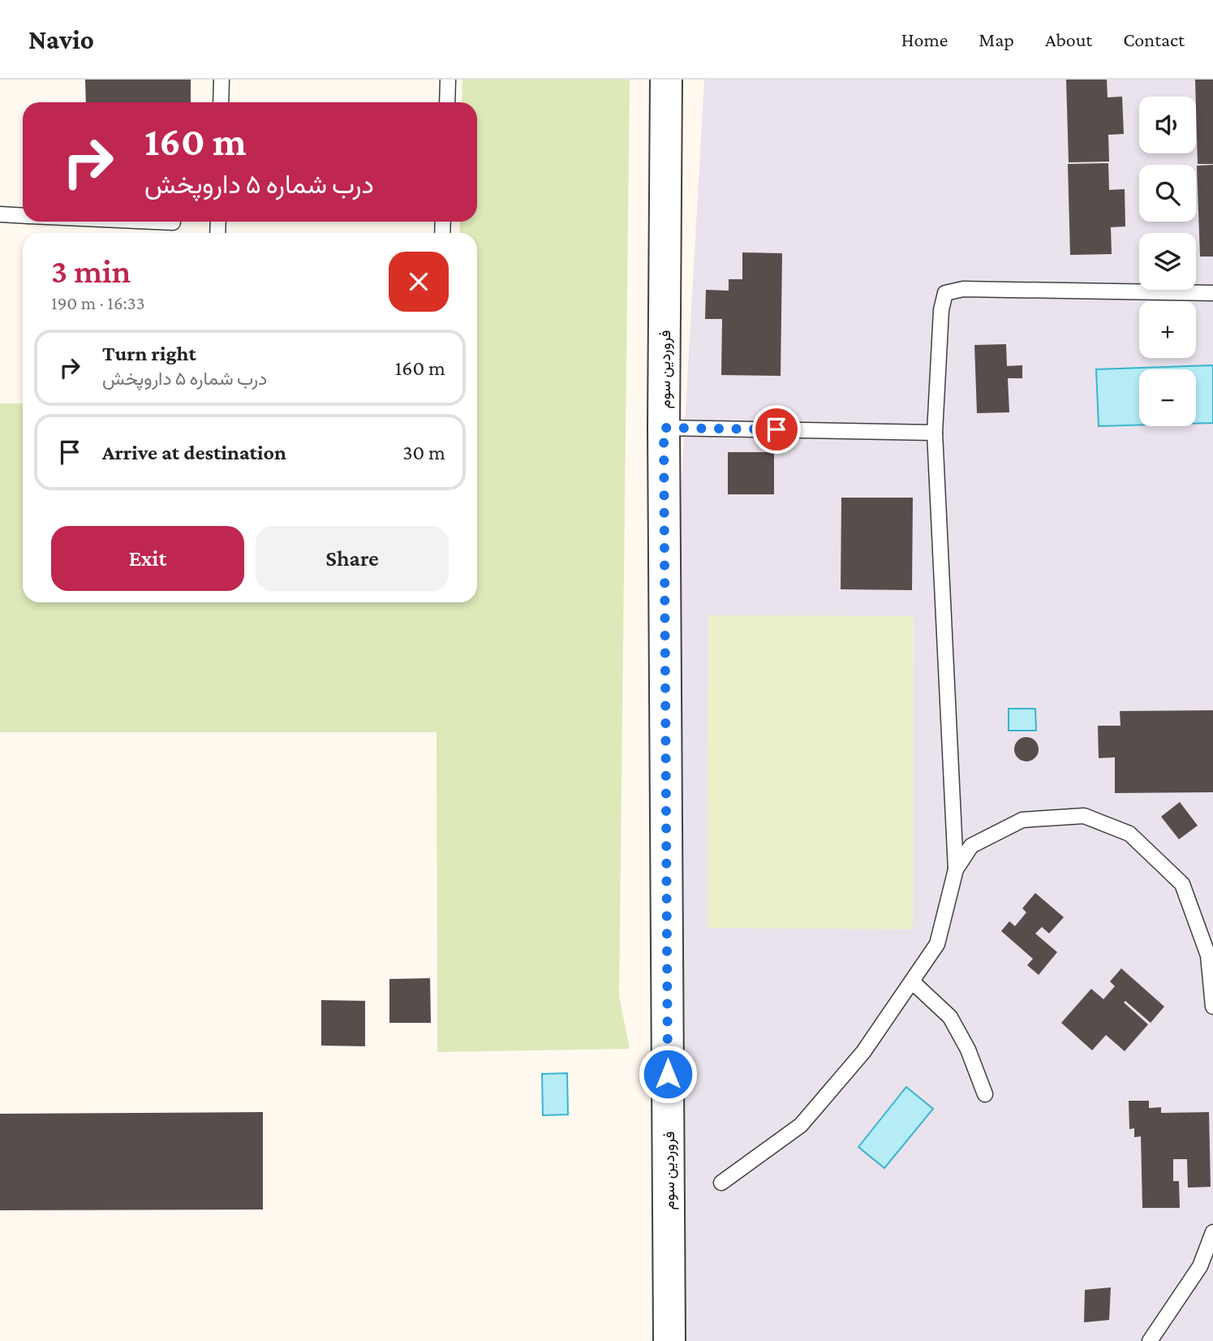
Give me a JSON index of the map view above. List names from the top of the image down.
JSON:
{
  "streets": {
    "street": ["فروردین سوم"]
  },
  "page": {
    "header": "Navio",
    "nav": [
      "Home",
      "Map",
      "About",
      "Contact"
    ],
    "map_buttons": ["+", "−"],
    "turn": ["160 m", "درب شماره ۵ داروپخش"],
    "heading": ["3 min", "190 m · 16:33"],
    "list": [
      {
        "name": "Turn right",
        "note": "درب شماره ۵ داروپخش",
        "value": "160 m"
      },
      {
        "name": "Arrive at destination",
        "value": "30 m"
      }
    ],
    "buttons": ["Exit", "Share"]
  }
}
